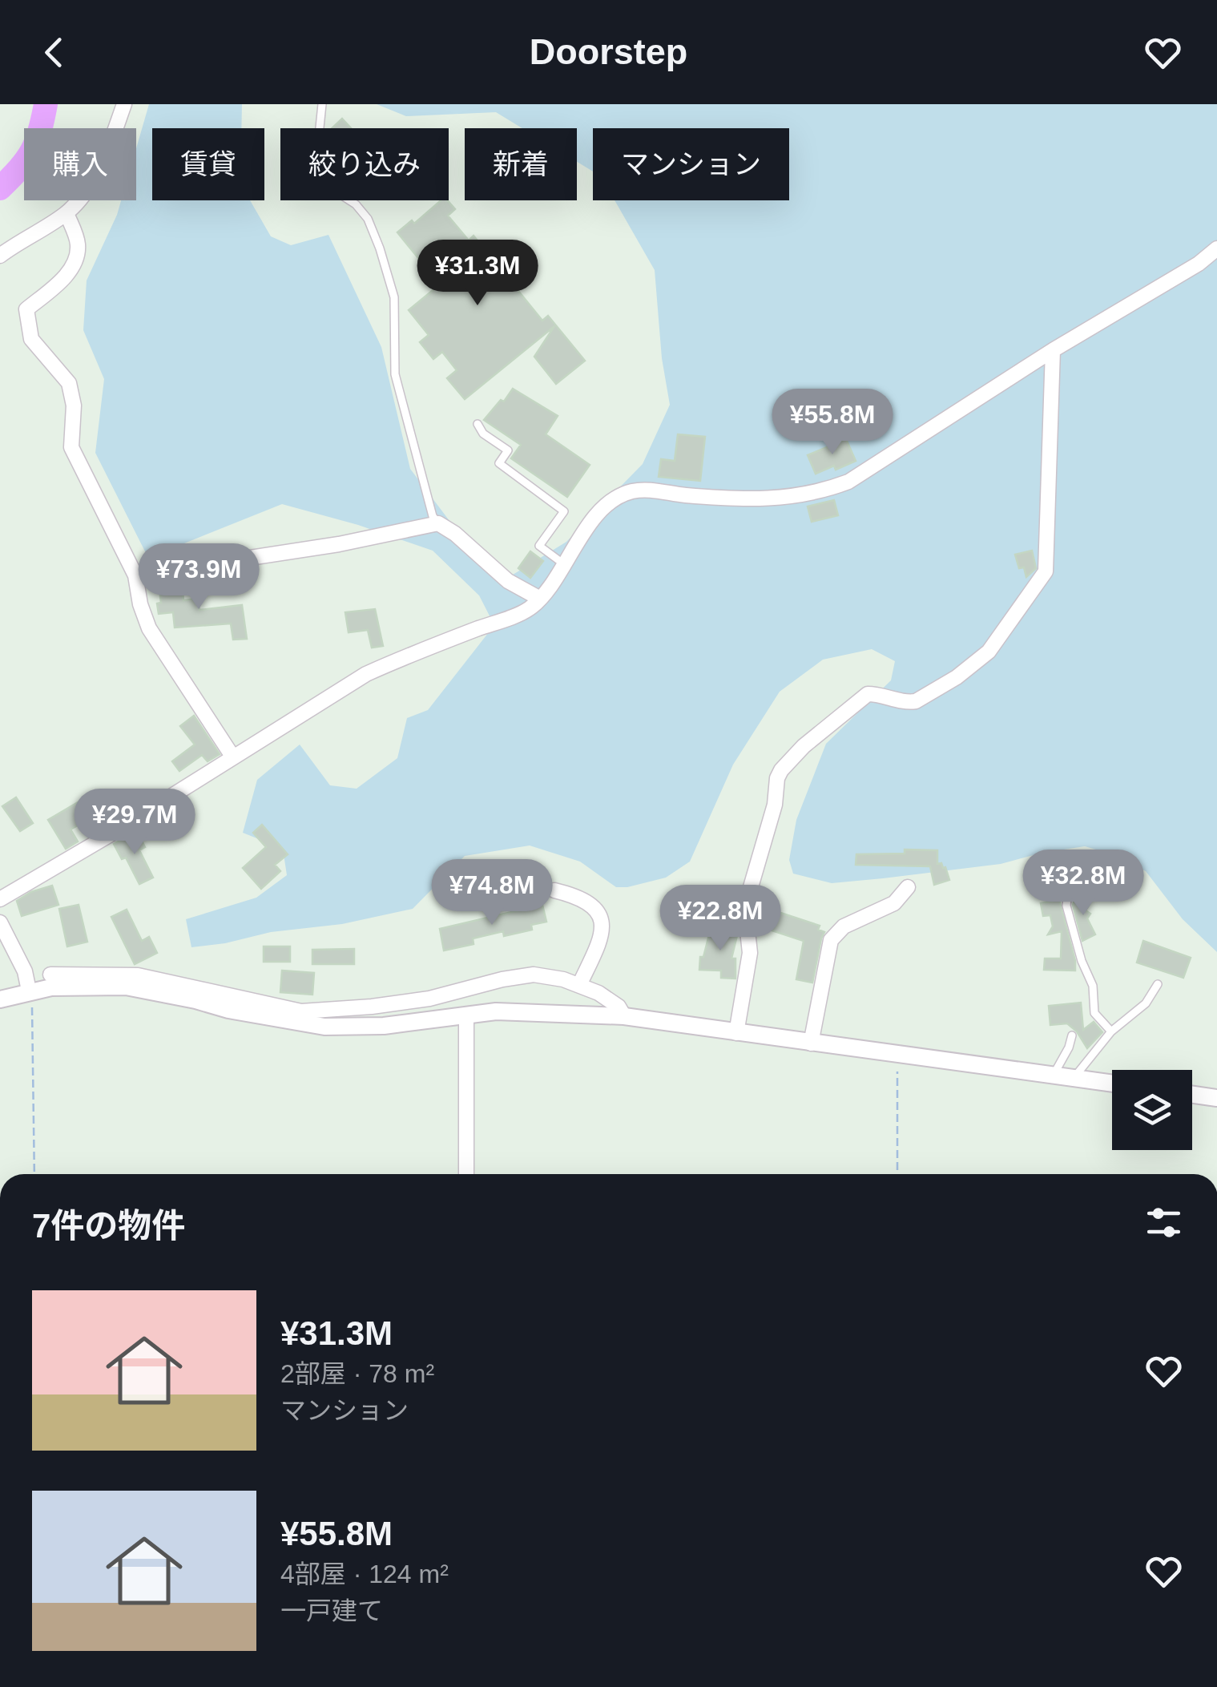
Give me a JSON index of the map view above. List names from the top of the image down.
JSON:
{
  "page": {
    "header": "Doorstep",
    "chip": [
      "購入",
      "賃貸",
      "絞り込み",
      "新着",
      "マンション"
    ],
    "price": [
      "¥31.3M",
      "¥55.8M",
      "¥73.9M",
      "¥29.7M",
      "¥32.8M",
      "¥74.8M",
      "¥22.8M"
    ],
    "heading": "7件の物件",
    "list": [
      {
        "name": "¥31.3M",
        "note": "2部屋 · 78 m² · マンション"
      },
      {
        "name": "¥55.8M",
        "note": "4部屋 · 124 m² · 一戸建て"
      }
    ]
  }
}
